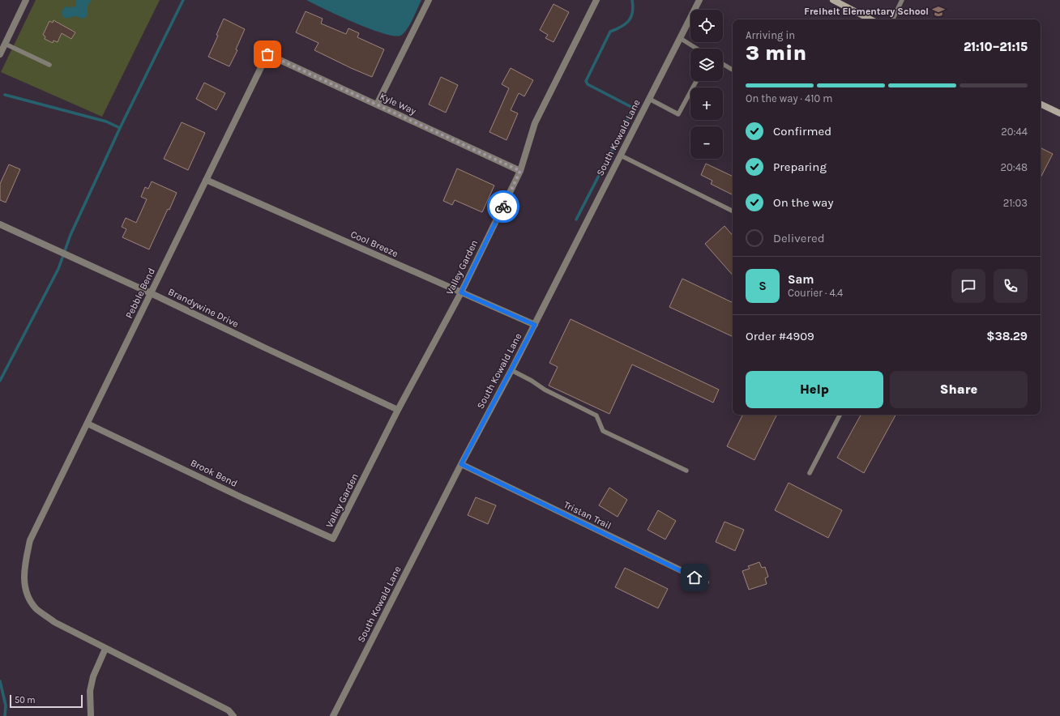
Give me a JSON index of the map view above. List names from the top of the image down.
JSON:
{
  "streets": {
    "street": [
      "Kyle Way",
      "South Kowald Lane",
      "Cool Breeze",
      "Valley Garden",
      "Pebble Bend",
      "Brandywine Drive",
      "Brook Bend",
      "Tristan Trail"
    ]
  },
  "crossings": [
    ["Kyle Way", "Valley Garden"],
    ["Kyle Way", "Pebble Bend"],
    ["South Kowald Lane", "Cool Breeze"],
    ["South Kowald Lane", "Tristan Trail"],
    ["Cool Breeze", "Valley Garden"],
    ["Cool Breeze", "Pebble Bend"],
    ["Valley Garden", "Brandywine Drive"],
    ["Valley Garden", "Brook Bend"],
    ["Pebble Bend", "Brandywine Drive"],
    ["Pebble Bend", "Brook Bend"]
  ],
  "places": {
    "school or university": ["Freiheit Elementary School"]
  },
  "scale_bar": "50 m",
  "page": {
    "map_buttons": ["+", "−"],
    "heading": ["3 min", "Arriving in", "21:10–21:15"],
    "panel": [
      "Sam",
      "Courier · 4.4",
      "Order #4909",
      "$38.29"
    ],
    "bar": "On the way · 410 m",
    "list": [
      ["Confirmed", "20:44"],
      ["Preparing", "20:48"],
      ["On the way", "21:03"],
      "Delivered"
    ],
    "round": "S",
    "buttons": ["Help", "Share"],
    "scale": "50 m"
  }
}
